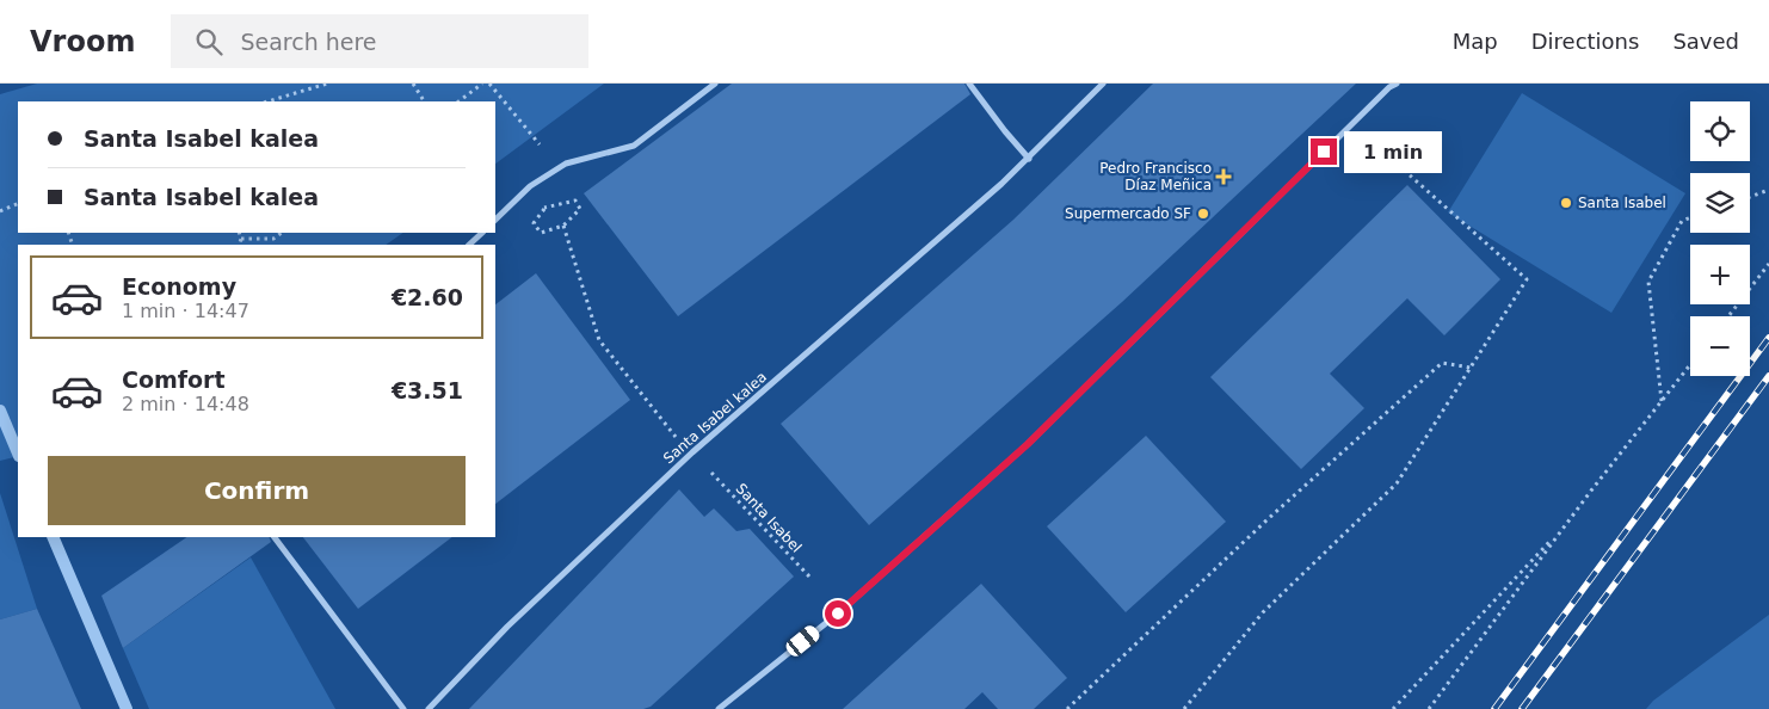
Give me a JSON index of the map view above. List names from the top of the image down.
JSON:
{
  "streets": {
    "street": ["Santa Isabel kalea"],
    "path": ["Santa Isabel"]
  },
  "places": {
    "health": ["Pedro Francisco Díaz Meñica"],
    "other": ["Santa Isabel", "Supermercado SF"]
  },
  "page": {
    "header": "Vroom",
    "search": "Search here",
    "nav": ["Map", "Directions", "Saved"],
    "map_buttons": ["+", "−"],
    "banner": ["Santa Isabel kalea", "Santa Isabel kalea"],
    "bubble": "1 min",
    "list": [
      {
        "name": "Economy",
        "note": "1 min · 14:47",
        "value": "€2.60"
      },
      {
        "name": "Comfort",
        "note": "2 min · 14:48",
        "value": "€3.51"
      }
    ],
    "buttons": "Confirm"
  }
}
